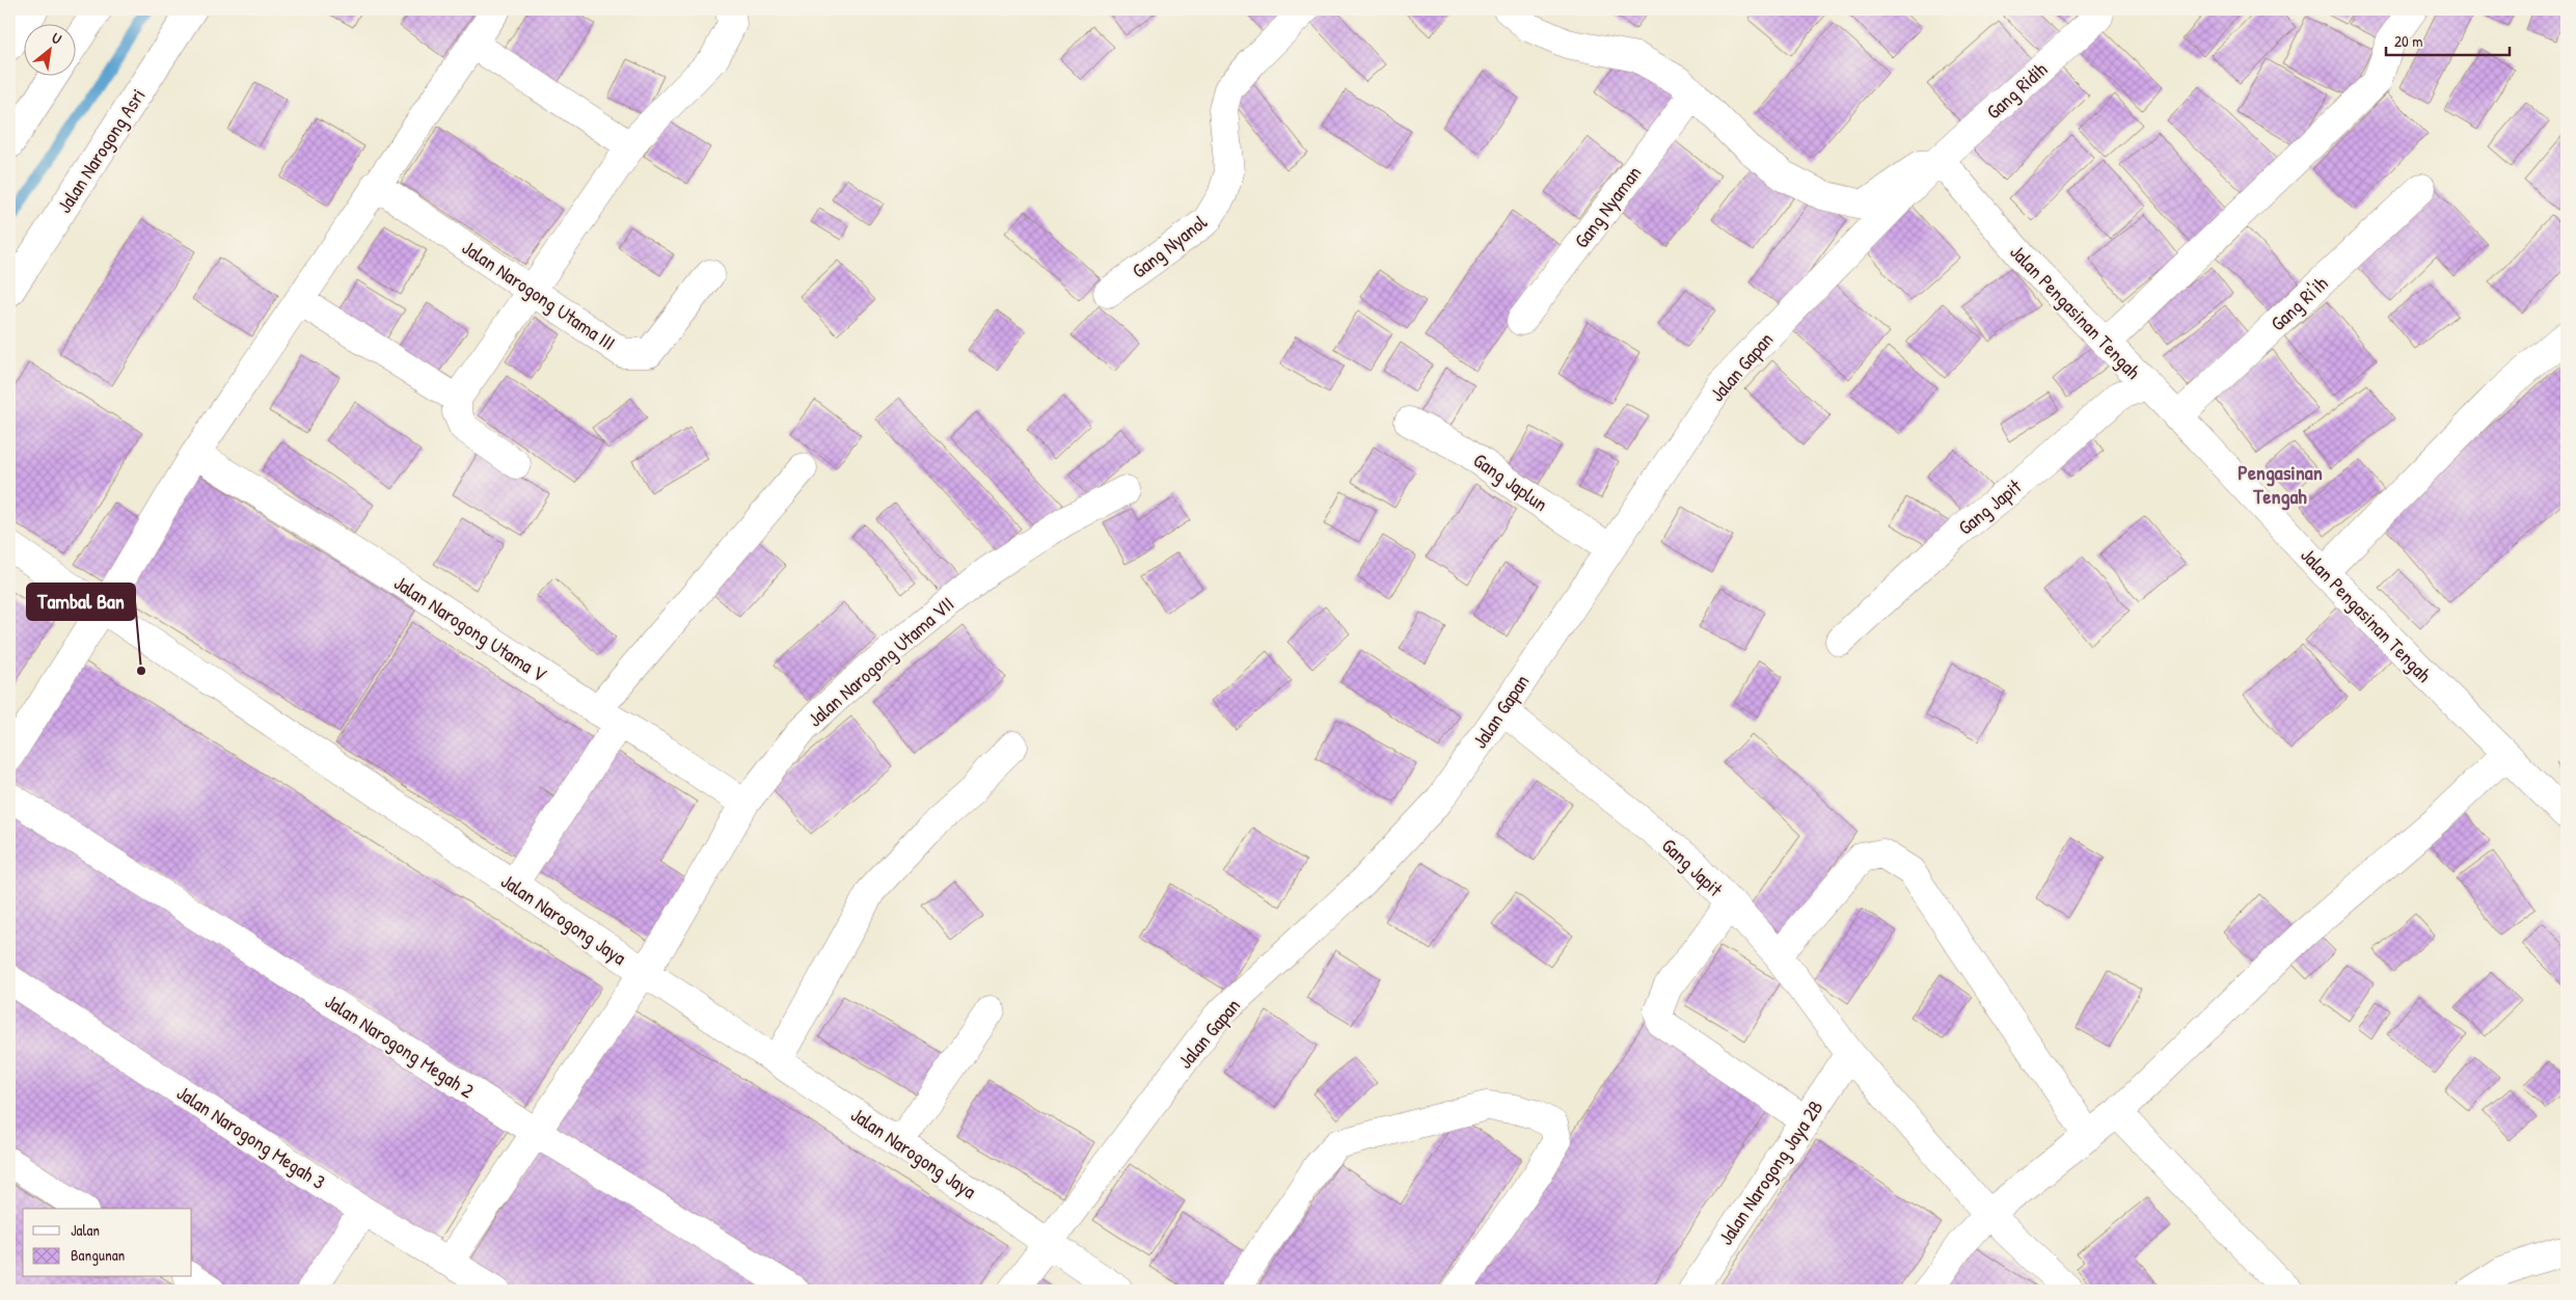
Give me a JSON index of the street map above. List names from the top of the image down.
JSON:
{
  "streets": {
    "street": [
      "Gang Ridih",
      "Jalan Narogong Asri",
      "Gang Nyaman",
      "Gang Nyanol",
      "Jalan Narogong Utama III",
      "Gang Ri'ih",
      "Jalan Pengasinan Tengah",
      "Jalan Gapan",
      "Gang Japlun",
      "Gang Japit",
      "Jalan Narogong Utama V",
      "Jalan Narogong Utama VII",
      "Jalan Narogong Jaya",
      "Jalan Narogong Megah 2",
      "Jalan Narogong Megah 3",
      "Jalan Narogong Jaya 2B"
    ]
  },
  "crossings": [
    ["Gang Ridih", "Jalan Pengasinan Tengah"],
    ["Gang Ridih", "Jalan Gapan"],
    ["Gang Ri'ih", "Jalan Pengasinan Tengah"],
    ["Jalan Pengasinan Tengah", "Jalan Gapan"],
    ["Jalan Pengasinan Tengah", "Gang Japit"],
    ["Jalan Gapan", "Gang Japlun"],
    ["Jalan Gapan", "Gang Japit"],
    ["Jalan Gapan", "Jalan Narogong Jaya"],
    ["Gang Japit", "Jalan Narogong Jaya 2B"],
    ["Jalan Narogong Utama V", "Jalan Narogong Utama VII"],
    ["Jalan Narogong Utama VII", "Jalan Narogong Jaya"],
    ["Jalan Narogong Utama VII", "Jalan Narogong Megah 2"],
    ["Jalan Narogong Utama VII", "Jalan Narogong Megah 3"]
  ],
  "districts": ["Pengasinan Tengah"],
  "places": ["Tambal Ban"],
  "legend": ["Jalan", "Bangunan"],
  "scale_bar": "20 m",
  "north": "top right"
}
